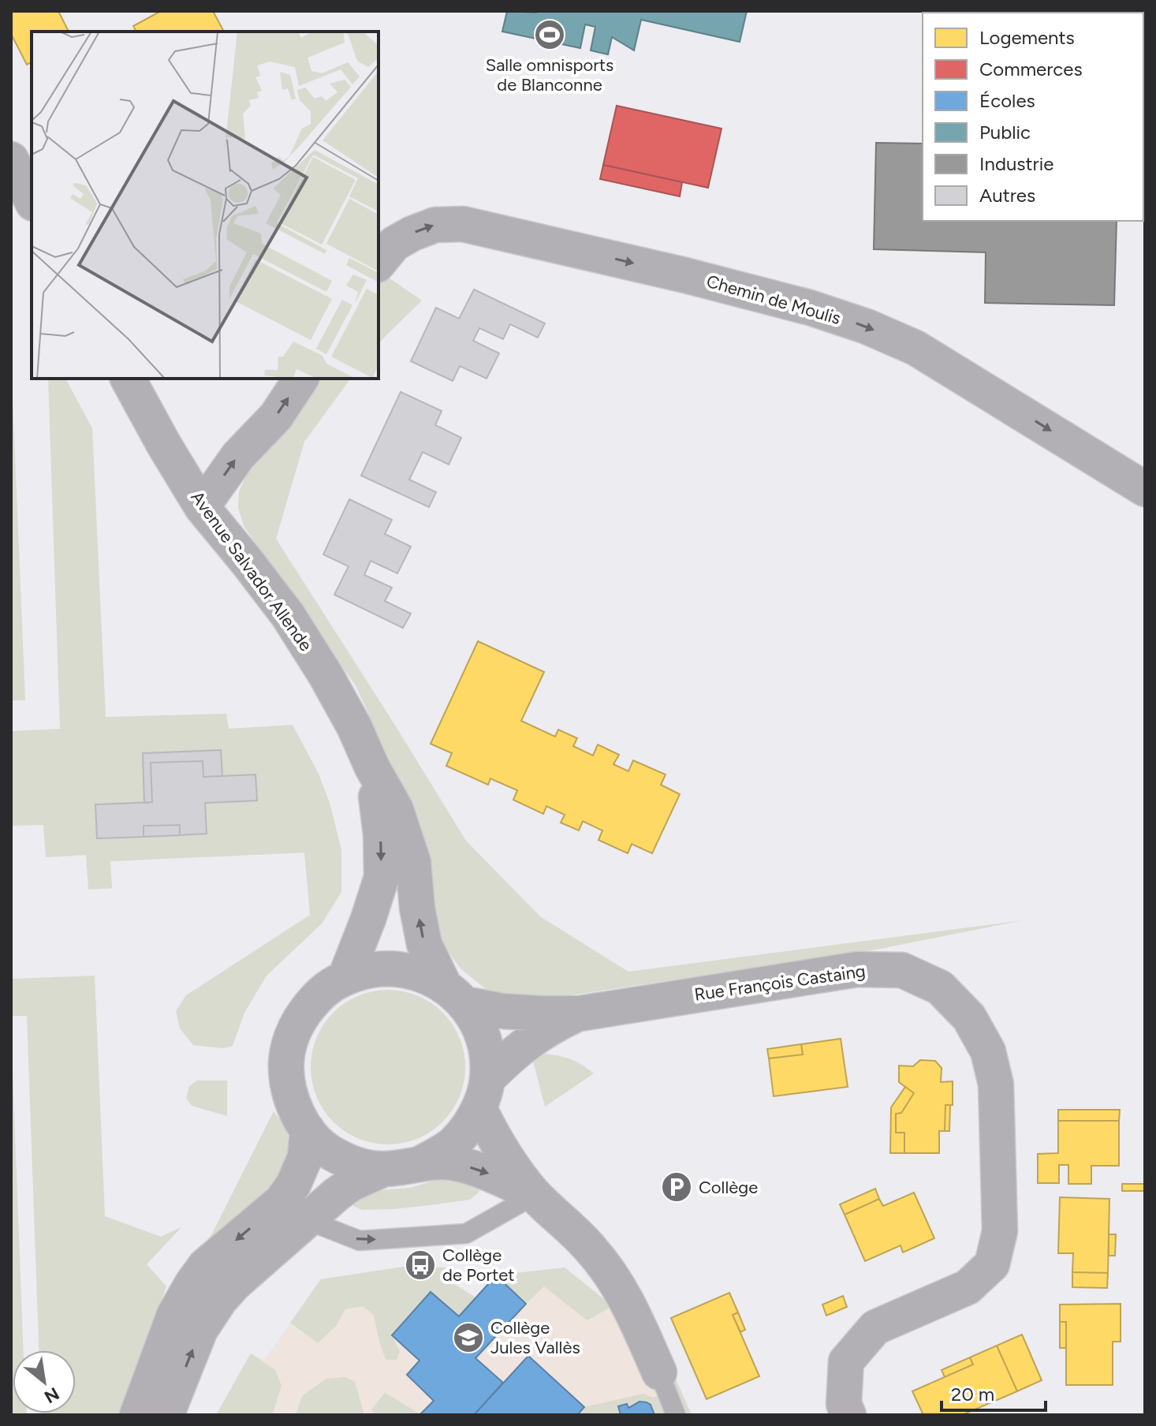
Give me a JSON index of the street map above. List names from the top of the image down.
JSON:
{
  "streets": {
    "street": ["Chemin de Moulis", "Avenue Salvador Allende", "Rue François Castaing"]
  },
  "crossings": [
    ["Avenue Salvador Allende", "Rue François Castaing"]
  ],
  "one_way": ["Chemin de Moulis"],
  "places": {
    "sports": ["Salle omnisports de Blanconne"],
    "parking": ["Collège"],
    "bus stop": ["Collège de Portet"],
    "school or university": ["Collège Jules Vallès"]
  },
  "legend": [
    "Logements",
    "Commerces",
    "Écoles",
    "Public",
    "Industrie",
    "Autres"
  ],
  "scale_bar": "20 m",
  "north": "bottom right"
}
